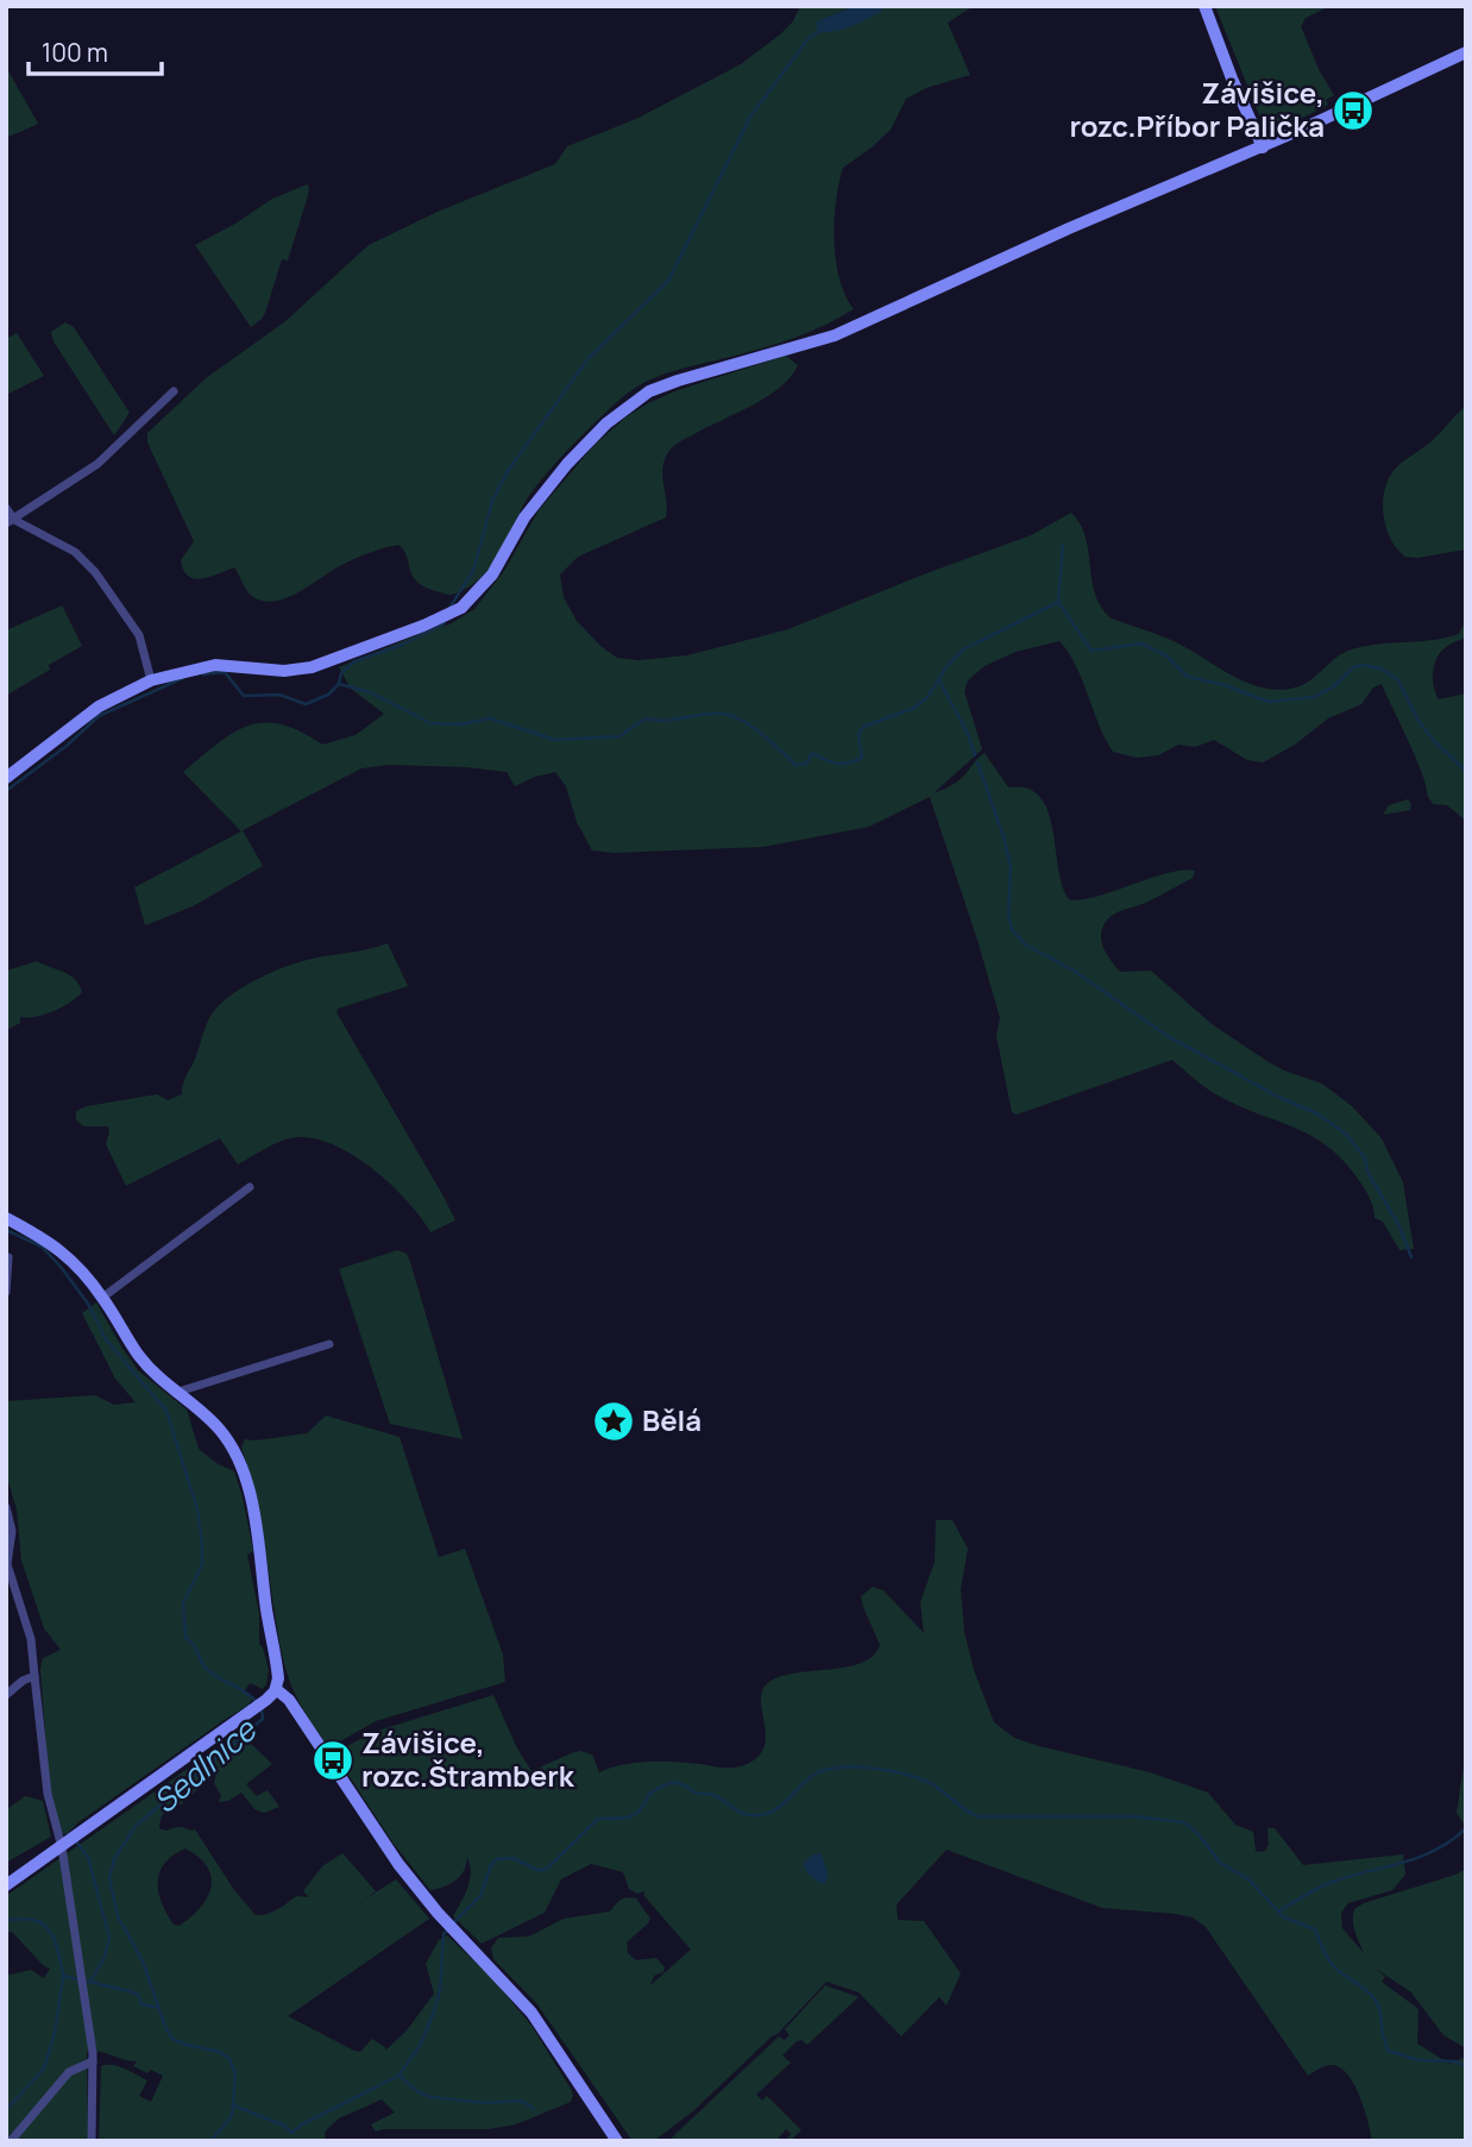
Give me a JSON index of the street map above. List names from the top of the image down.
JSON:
{
  "water": ["Sedlnice"],
  "places": {
    "bus stop": ["Závišice, rozc.Příbor Palička", "Závišice, rozc.Štramberk"],
    "place": ["Bělá"]
  },
  "scale_bar": "100 m"
}
